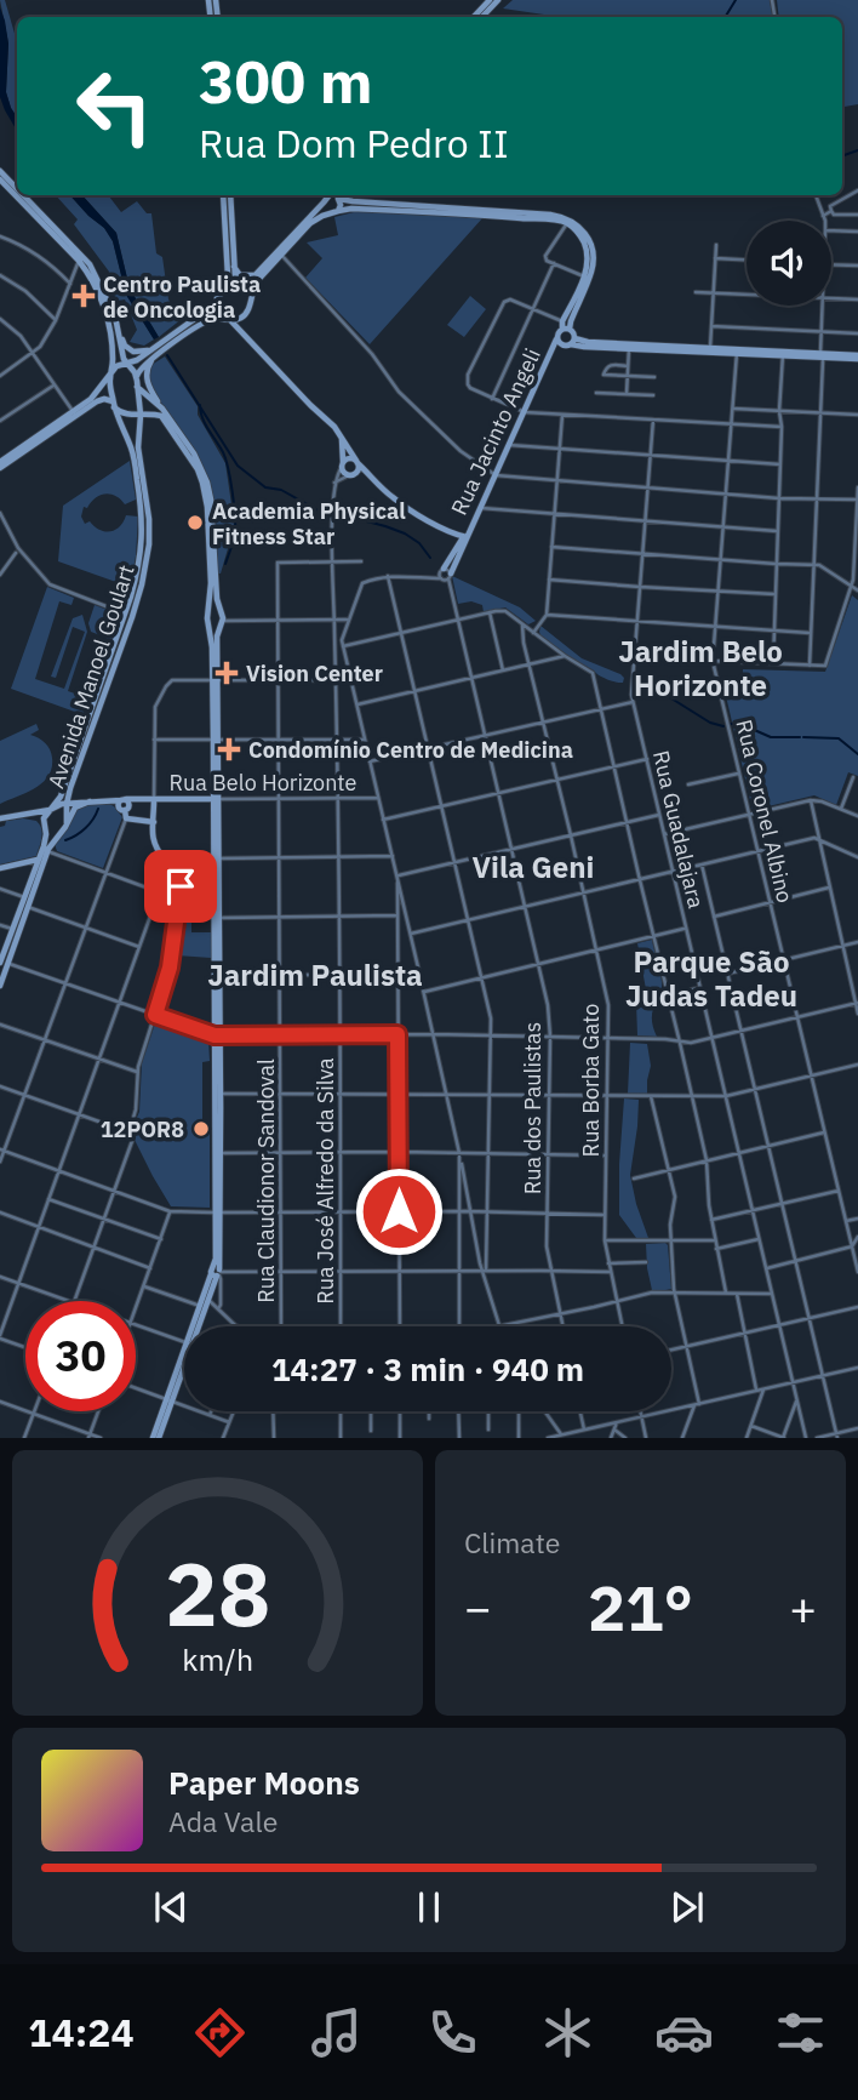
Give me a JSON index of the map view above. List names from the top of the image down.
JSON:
{
  "streets": {
    "main road": ["Rua Jacinto Angeli", "Avenida Manoel Goulart", "Rua Belo Horizonte"],
    "street": [
      "Rua Coronel Albino",
      "Rua Guadalajara",
      "Rua Borba Gato",
      "Rua dos Paulistas",
      "Rua Claudionor Sandoval",
      "Rua José Alfredo da Silva"
    ]
  },
  "crossings": [
    ["Rua Jacinto Angeli", "Rua dos Paulistas"],
    ["Rua Belo Horizonte", "Rua Claudionor Sandoval"],
    ["Rua Belo Horizonte", "Rua José Alfredo da Silva"],
    ["Rua Claudionor Sandoval", "Rua José Alfredo da Silva"]
  ],
  "districts": [
    "Jardim Belo Horizonte",
    "Vila Geni",
    "Parque São Judas Tadeu",
    "Jardim Paulista"
  ],
  "places": {
    "health": ["Centro Paulista de Oncologia", "Vision Center", "Condomínio Centro de Medicina"],
    "other": ["Academia Physical Fitness Star", "12POR8"]
  },
  "page": {
    "turn": ["300 m", "Rua Dom Pedro II"],
    "limit": "30",
    "trip": "14:27 · 3 min · 940 m",
    "tile": "Climate",
    "heat": ["−", "21°", "+"],
    "song": ["Paper Moons", "Ada Vale"],
    "tabs": "14:24",
    "gauge": ["28", "km/h"]
  }
}
